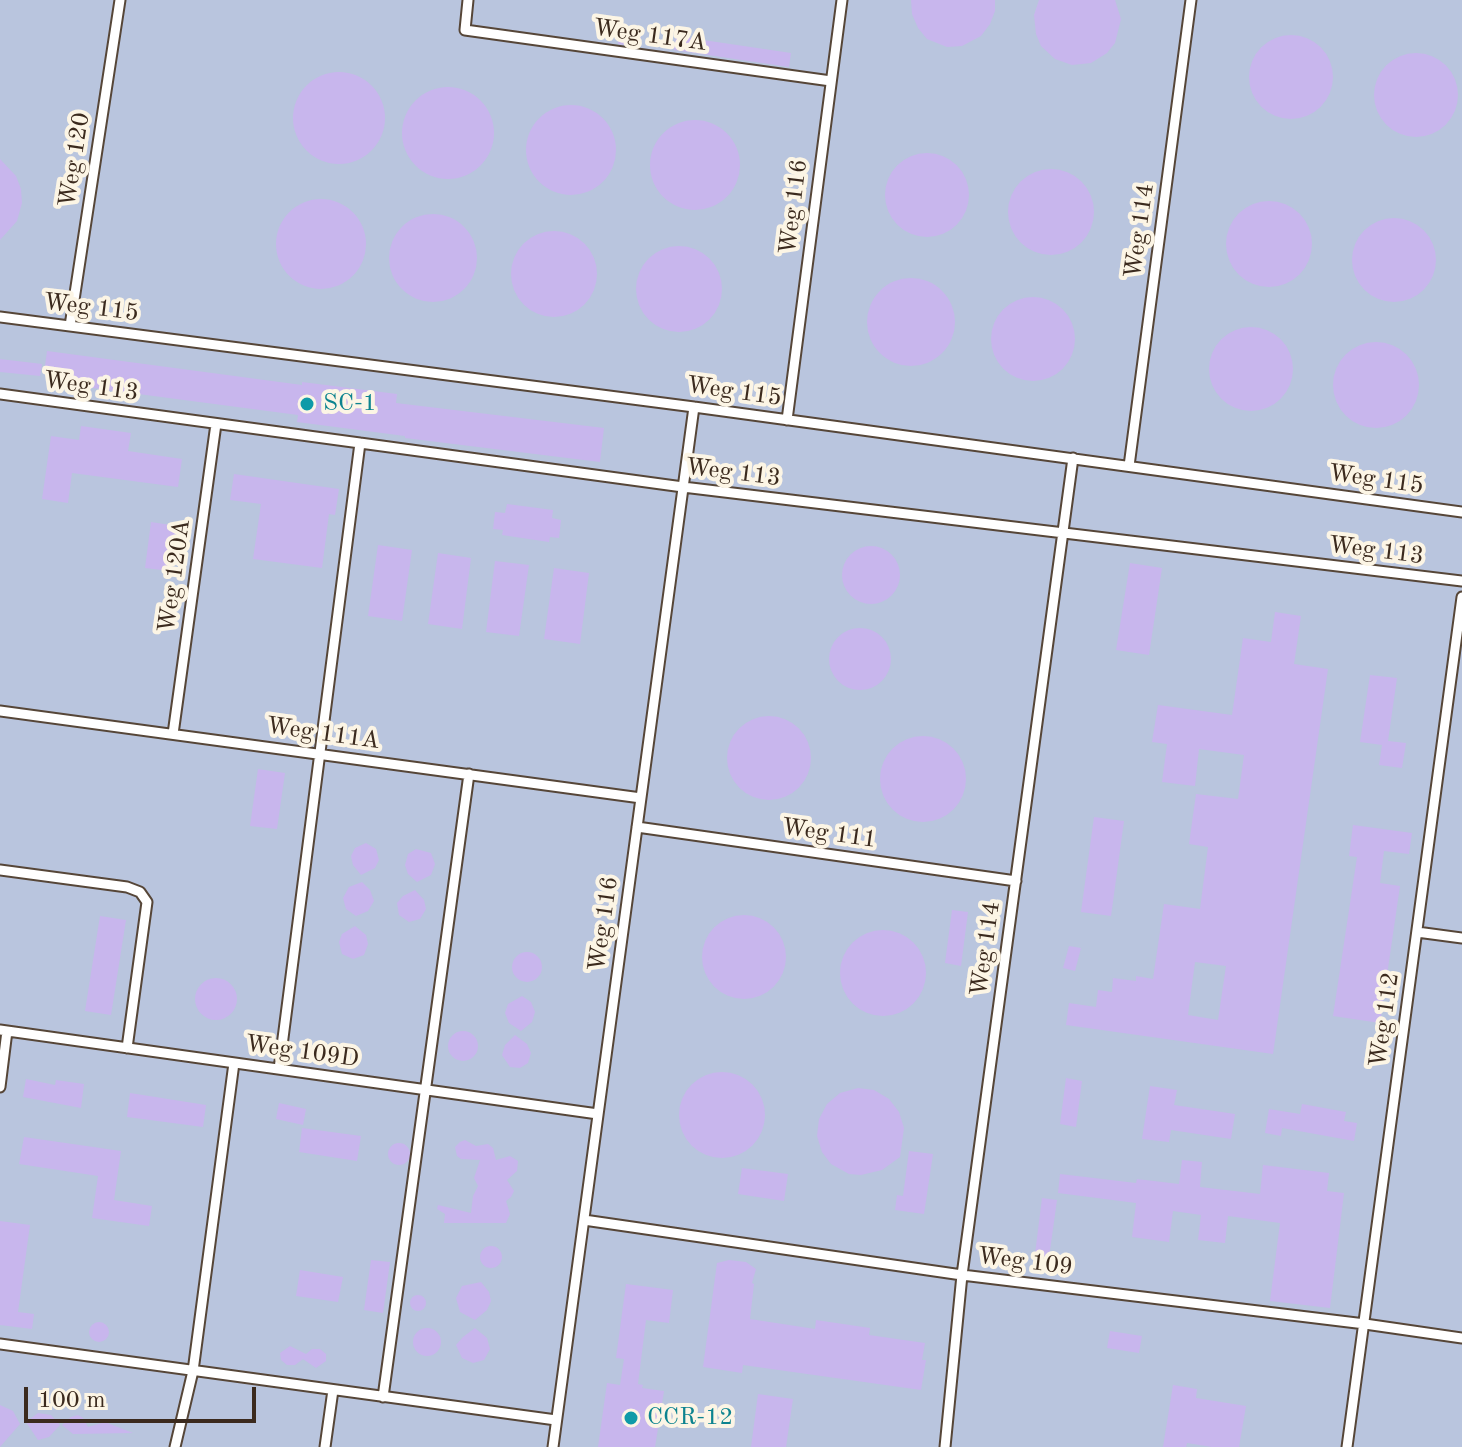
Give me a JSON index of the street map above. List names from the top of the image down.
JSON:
{
  "streets": {
    "lane": [
      "Weg 117A",
      "Weg 120",
      "Weg 116",
      "Weg 114",
      "Weg 115",
      "Weg 113",
      "Weg 120A",
      "Weg 111A",
      "Weg 111",
      "Weg 112",
      "Weg 109D",
      "Weg 109"
    ]
  },
  "crossings": [
    ["Weg 117A", "Weg 116"],
    ["Weg 120", "Weg 115"],
    ["Weg 116", "Weg 115"],
    ["Weg 116", "Weg 113"],
    ["Weg 116", "Weg 111A"],
    ["Weg 116", "Weg 111"],
    ["Weg 116", "Weg 109D"],
    ["Weg 116", "Weg 109"],
    ["Weg 114", "Weg 115"],
    ["Weg 114", "Weg 113"],
    ["Weg 114", "Weg 111"],
    ["Weg 114", "Weg 109"],
    ["Weg 113", "Weg 120A"],
    ["Weg 120A", "Weg 111A"],
    ["Weg 112", "Weg 109"]
  ],
  "places": ["SC-1", "CCR-12"],
  "scale_bar": "100 m"
}
